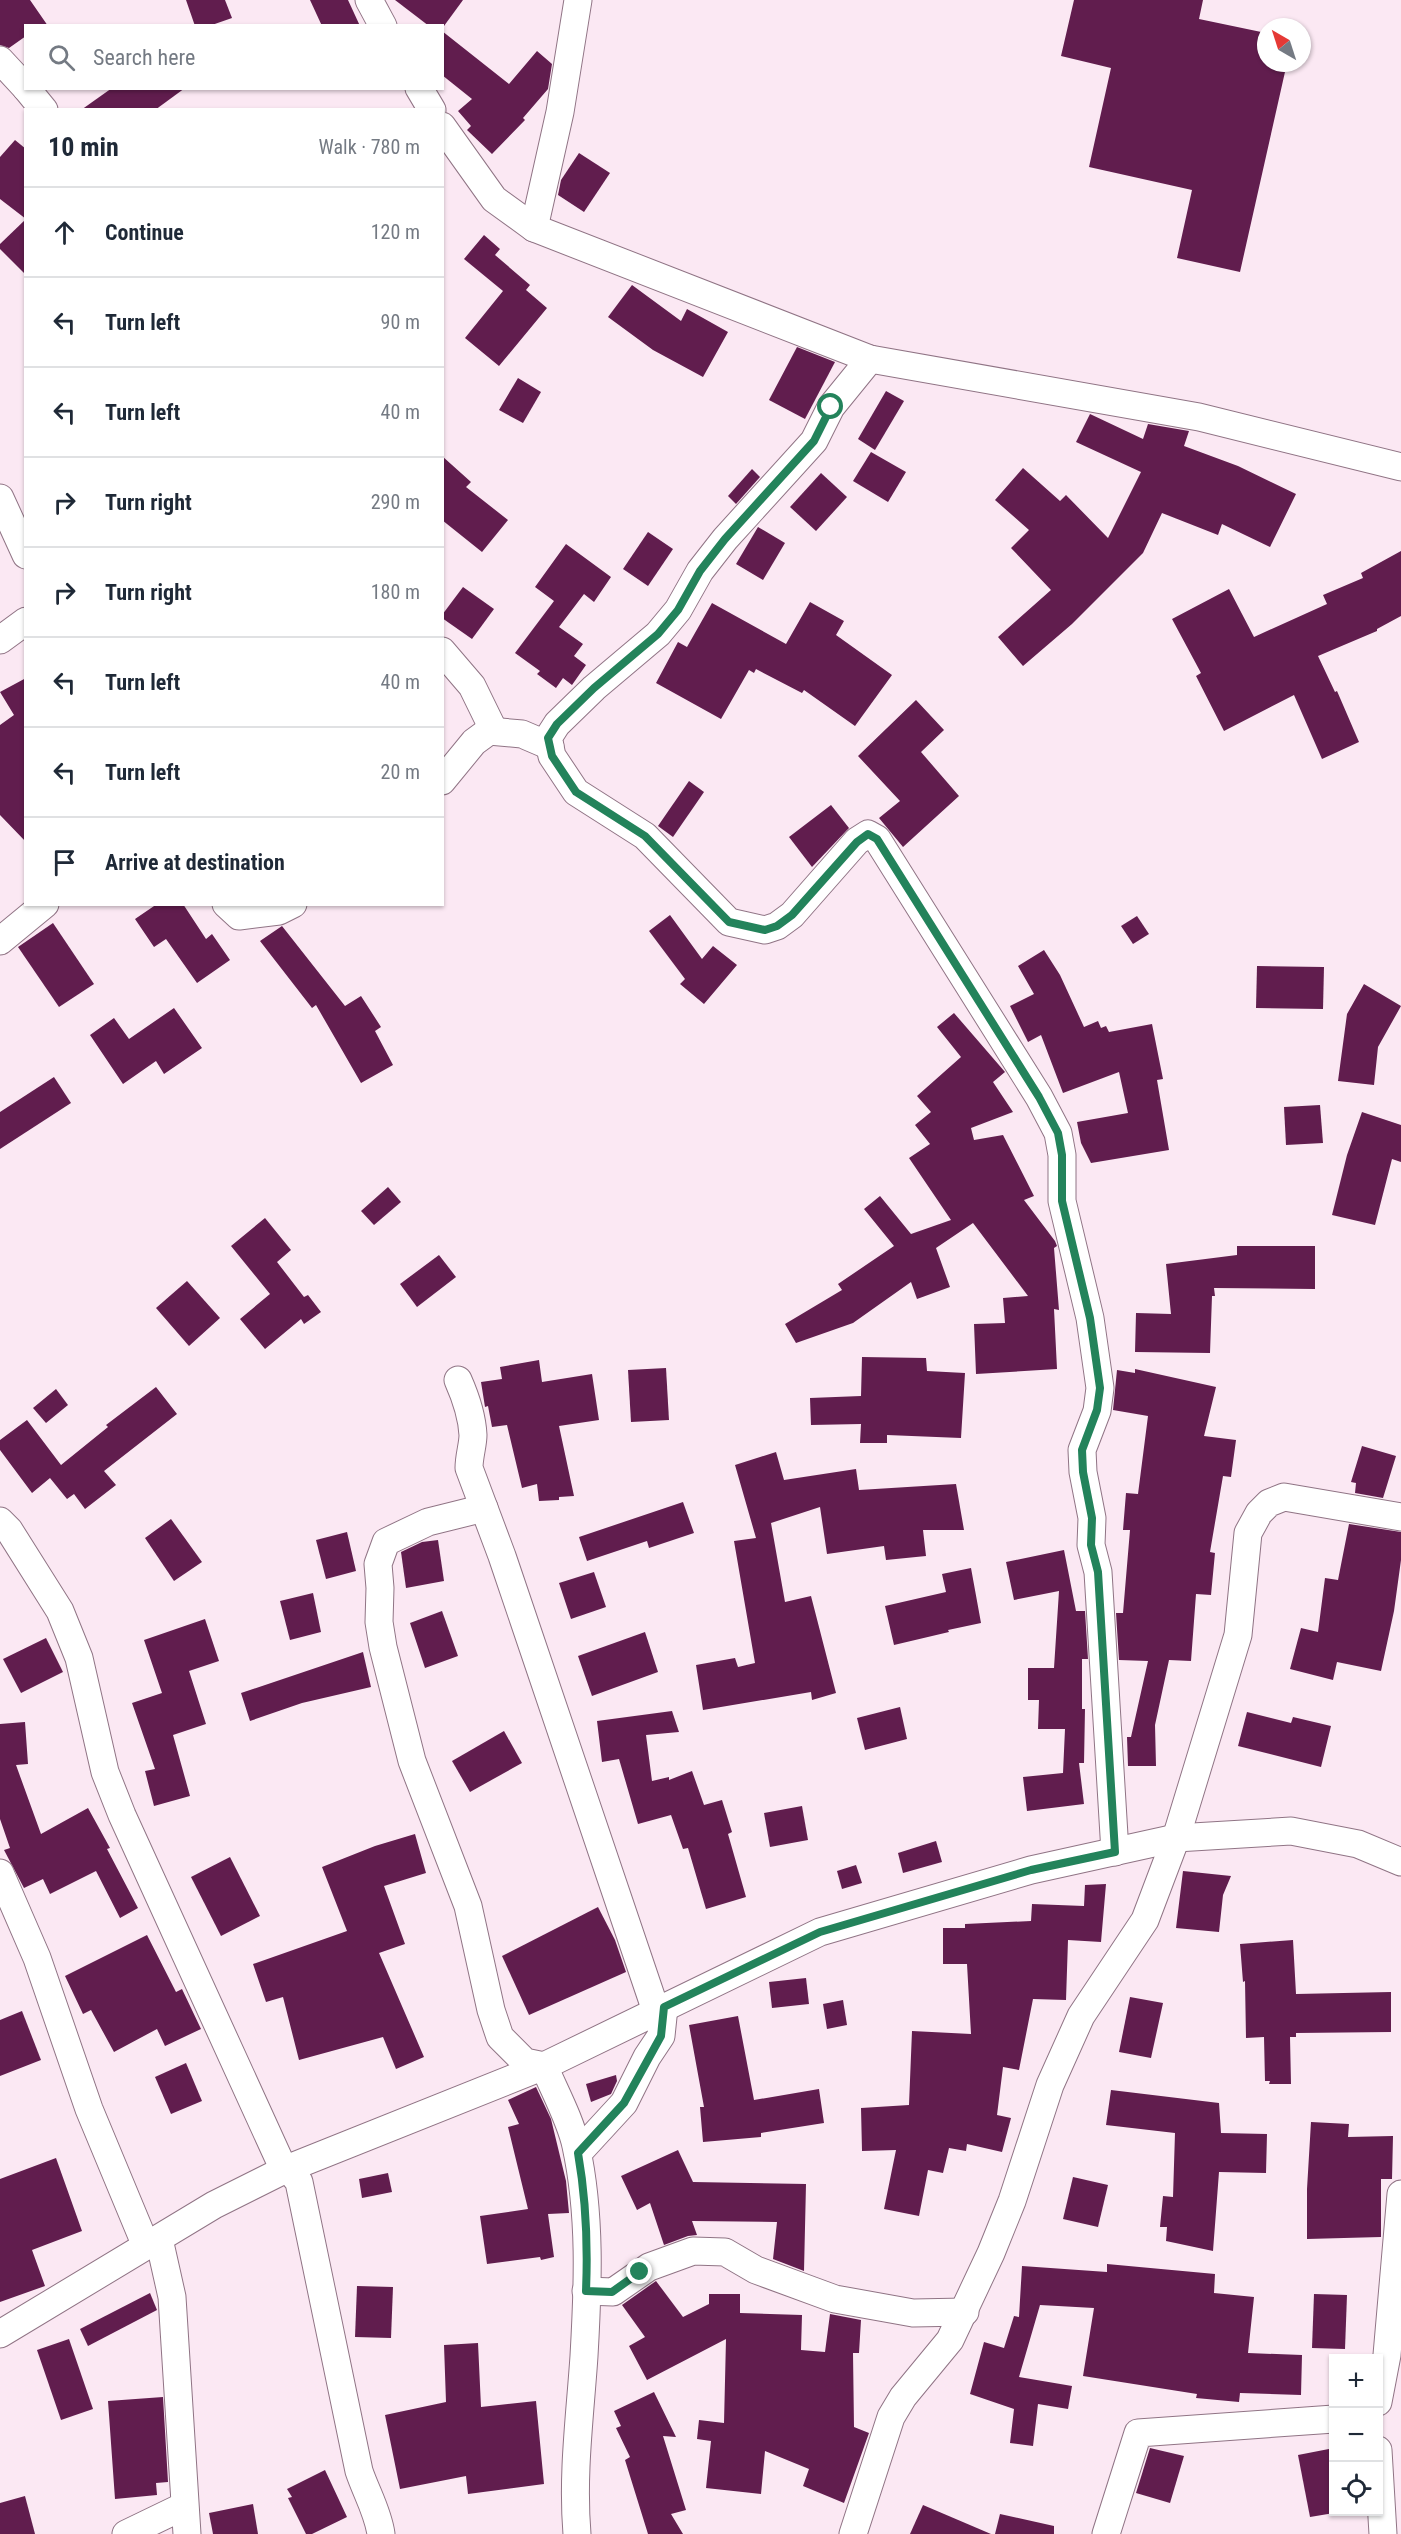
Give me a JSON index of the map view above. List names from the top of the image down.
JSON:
{
  "north": "top left",
  "page": {
    "search": "Search here",
    "heading": ["10 min", "Walk · 780 m"],
    "list": [
      ["Continue", "120 m"],
      ["Turn left", "90 m"],
      ["Turn left", "40 m"],
      ["Turn right", "290 m"],
      ["Turn right", "180 m"],
      ["Turn left", "40 m"],
      ["Turn left", "20 m"],
      "Arrive at destination"
    ],
    "map_buttons": ["+", "−"]
  }
}
